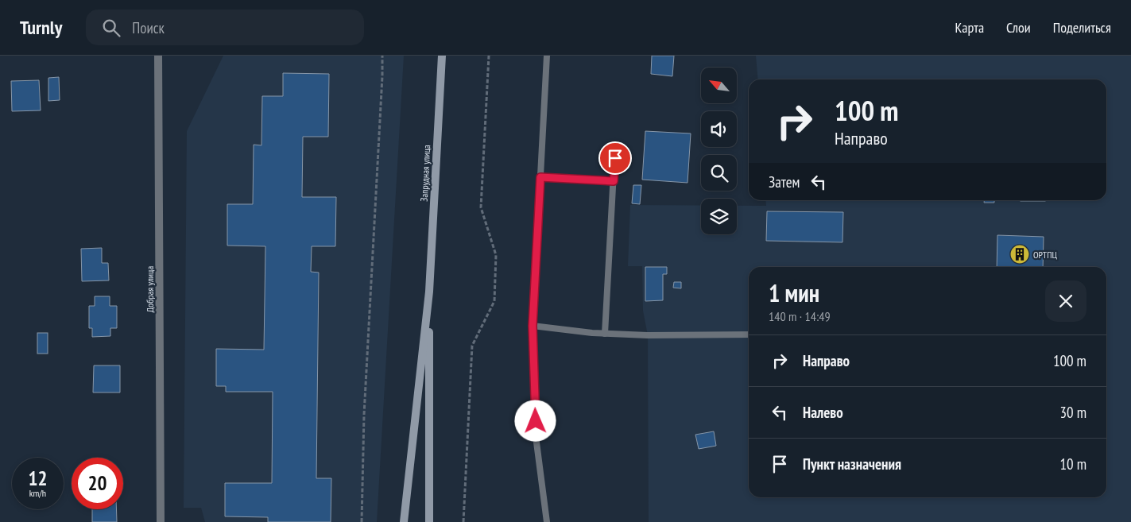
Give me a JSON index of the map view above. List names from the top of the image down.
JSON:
{
  "streets": {
    "main road": ["Запрудная улица"],
    "street": ["Добрая улица"]
  },
  "places": {
    "building": ["ОРТПЦ"]
  },
  "north": "top left",
  "page": {
    "header": "Turnly",
    "search": "Поиск",
    "nav": ["Карта", "Слои", "Поделиться"],
    "turn": ["100 m", "Направо"],
    "then": "Затем",
    "heading": ["1 мин", "140 m · 14:49"],
    "list": [
      {
        "name": "Направо",
        "value": "100 m"
      },
      {
        "name": "Налево",
        "value": "30 m"
      },
      {
        "name": "Пункт назначения",
        "value": "10 m"
      }
    ],
    "speed": "12 km/h",
    "limit": "20"
  }
}
